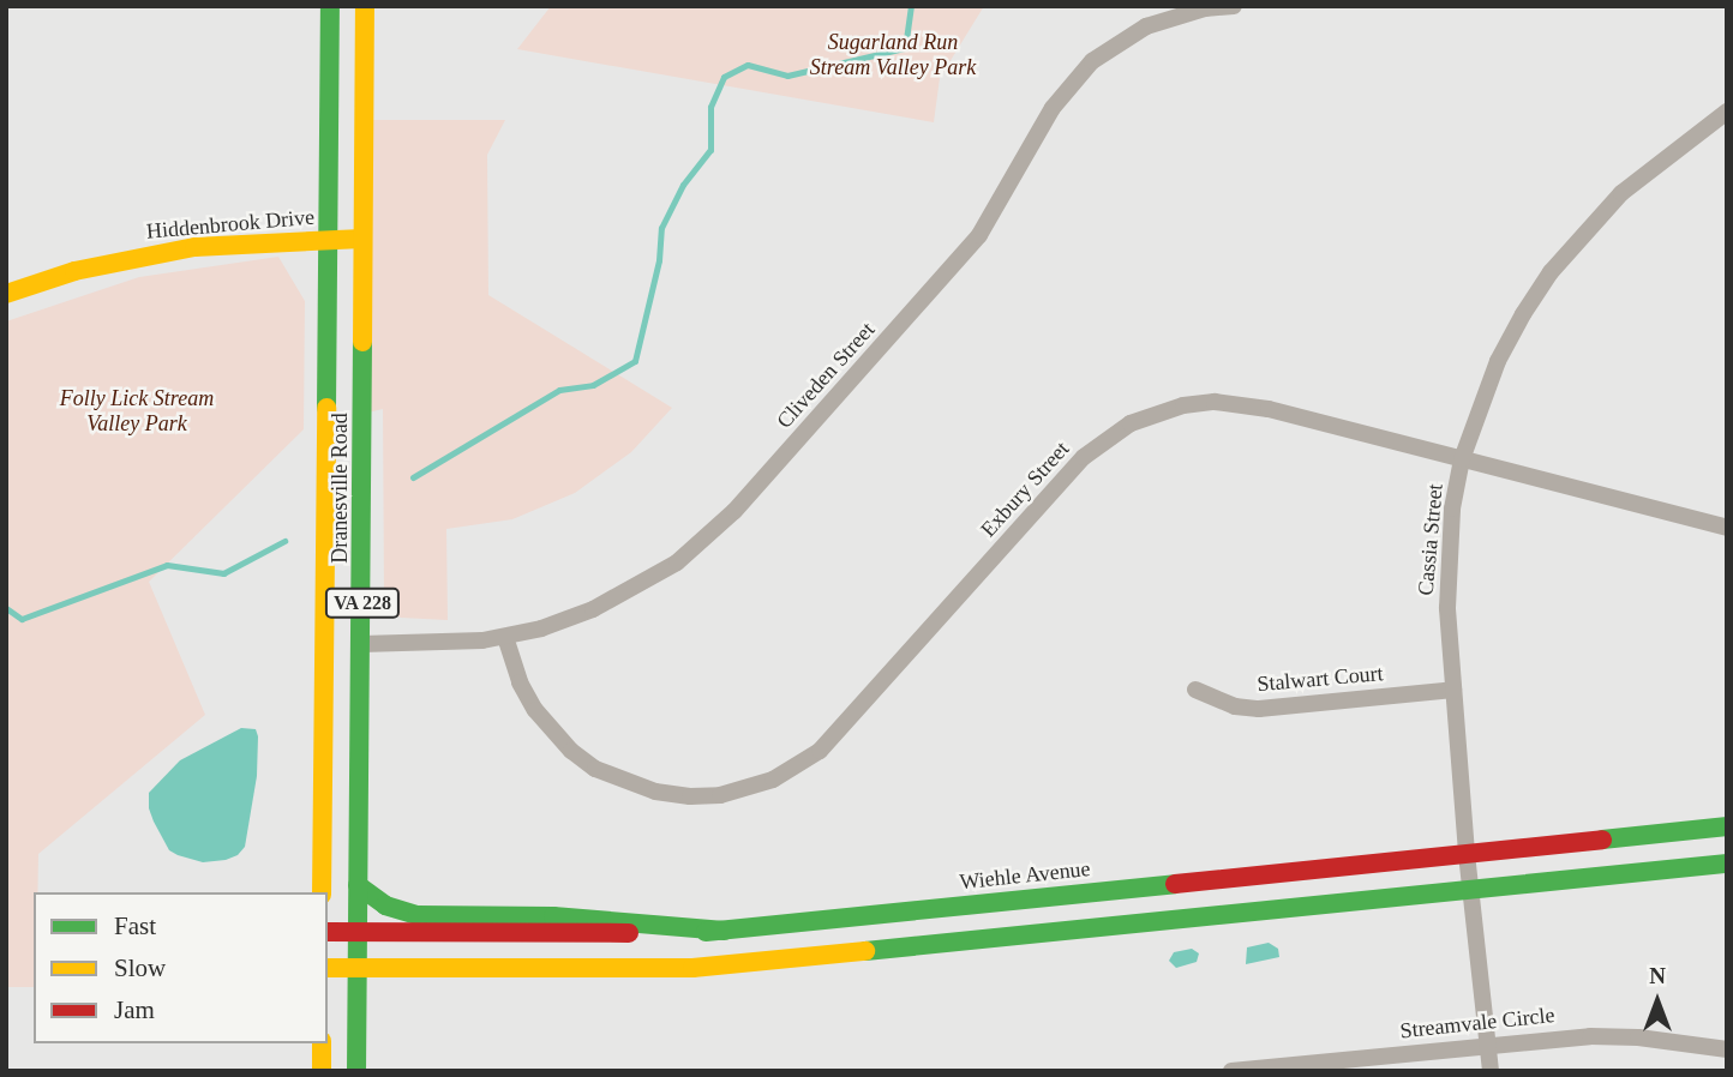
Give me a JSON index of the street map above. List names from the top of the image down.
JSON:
{
  "streets": {
    "main road": [
      "Hiddenbrook Drive",
      "Dranesville Road",
      "VA 228",
      "Wiehle Avenue"
    ],
    "street": [
      "Cliveden Street",
      "Exbury Street",
      "Cassia Street",
      "Stalwart Court",
      "Streamvale Circle"
    ]
  },
  "crossings": [
    ["Hiddenbrook Drive", "Dranesville Road"],
    ["Cliveden Street", "Dranesville Road"],
    ["Cliveden Street", "Exbury Street"],
    ["Dranesville Road", "Wiehle Avenue"],
    ["Exbury Street", "Cassia Street"],
    ["Cassia Street", "Stalwart Court"],
    ["Cassia Street", "Wiehle Avenue"],
    ["Cassia Street", "Streamvale Circle"]
  ],
  "parks": ["Sugarland Run Stream Valley Park", "Folly Lick Stream Valley Park"],
  "legend": ["Fast", "Slow", "Jam"],
  "north": "top"
}
